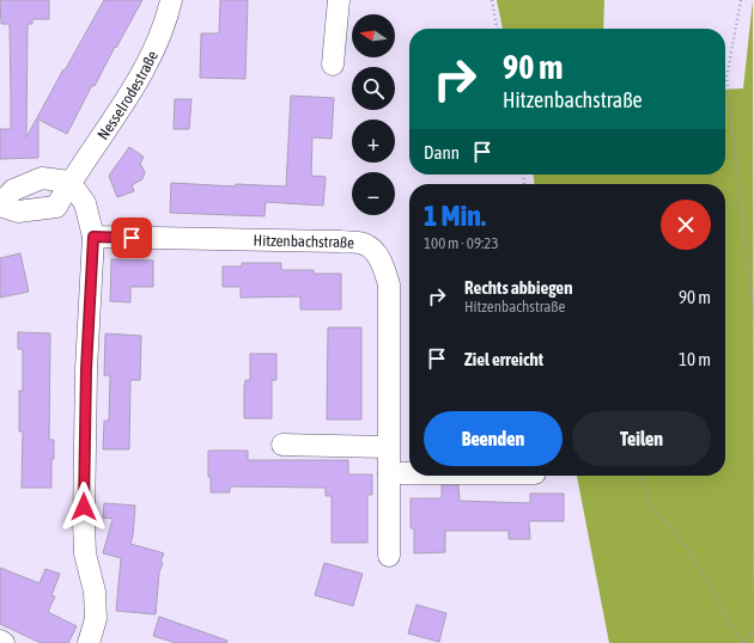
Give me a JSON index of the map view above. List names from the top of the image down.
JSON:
{
  "streets": {
    "street": ["Nesselrodestraße", "Hitzenbachstraße"]
  },
  "north": "left",
  "page": {
    "map_buttons": ["+", "−"],
    "turn": ["90 m", "Hitzenbachstraße"],
    "then": "Dann",
    "heading": ["1 Min.", "100 m · 09:23"],
    "list": [
      {
        "name": "Rechts abbiegen",
        "note": "Hitzenbachstraße",
        "value": "90 m"
      },
      {
        "name": "Ziel erreicht",
        "value": "10 m"
      }
    ],
    "buttons": ["Beenden", "Teilen"]
  }
}
